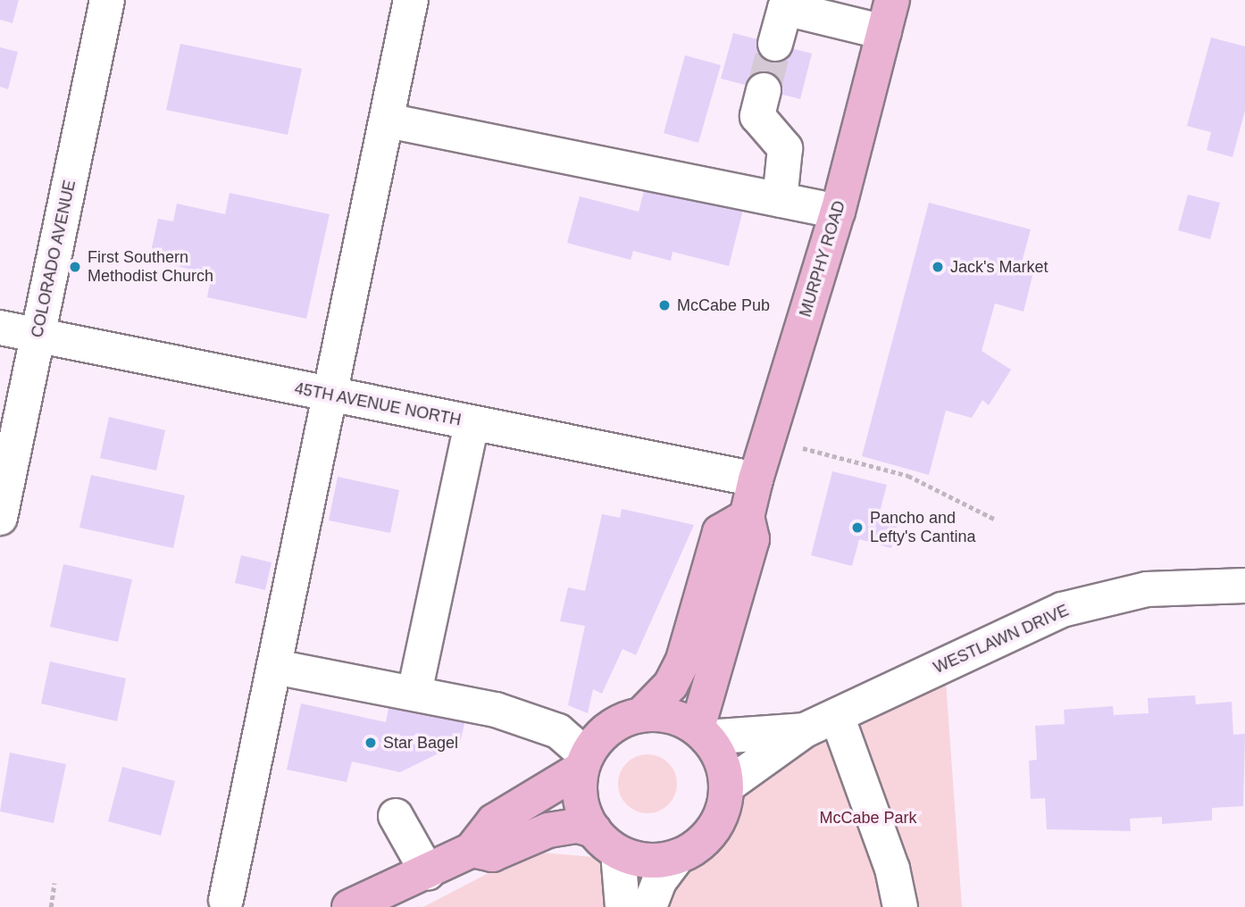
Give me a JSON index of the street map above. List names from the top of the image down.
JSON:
{
  "streets": {
    "main road": ["MURPHY ROAD"],
    "street": ["COLORADO AVENUE", "45TH AVENUE NORTH", "WESTLAWN DRIVE"]
  },
  "crossings": [
    ["COLORADO AVENUE", "45TH AVENUE NORTH"],
    ["MURPHY ROAD", "45TH AVENUE NORTH"],
    ["MURPHY ROAD", "WESTLAWN DRIVE"]
  ],
  "parks": ["McCabe Park"],
  "places": [
    "First Southern Methodist Church",
    "Jack's Market",
    "McCabe Pub",
    "Pancho and Lefty's Cantina",
    "Star Bagel"
  ]
}
